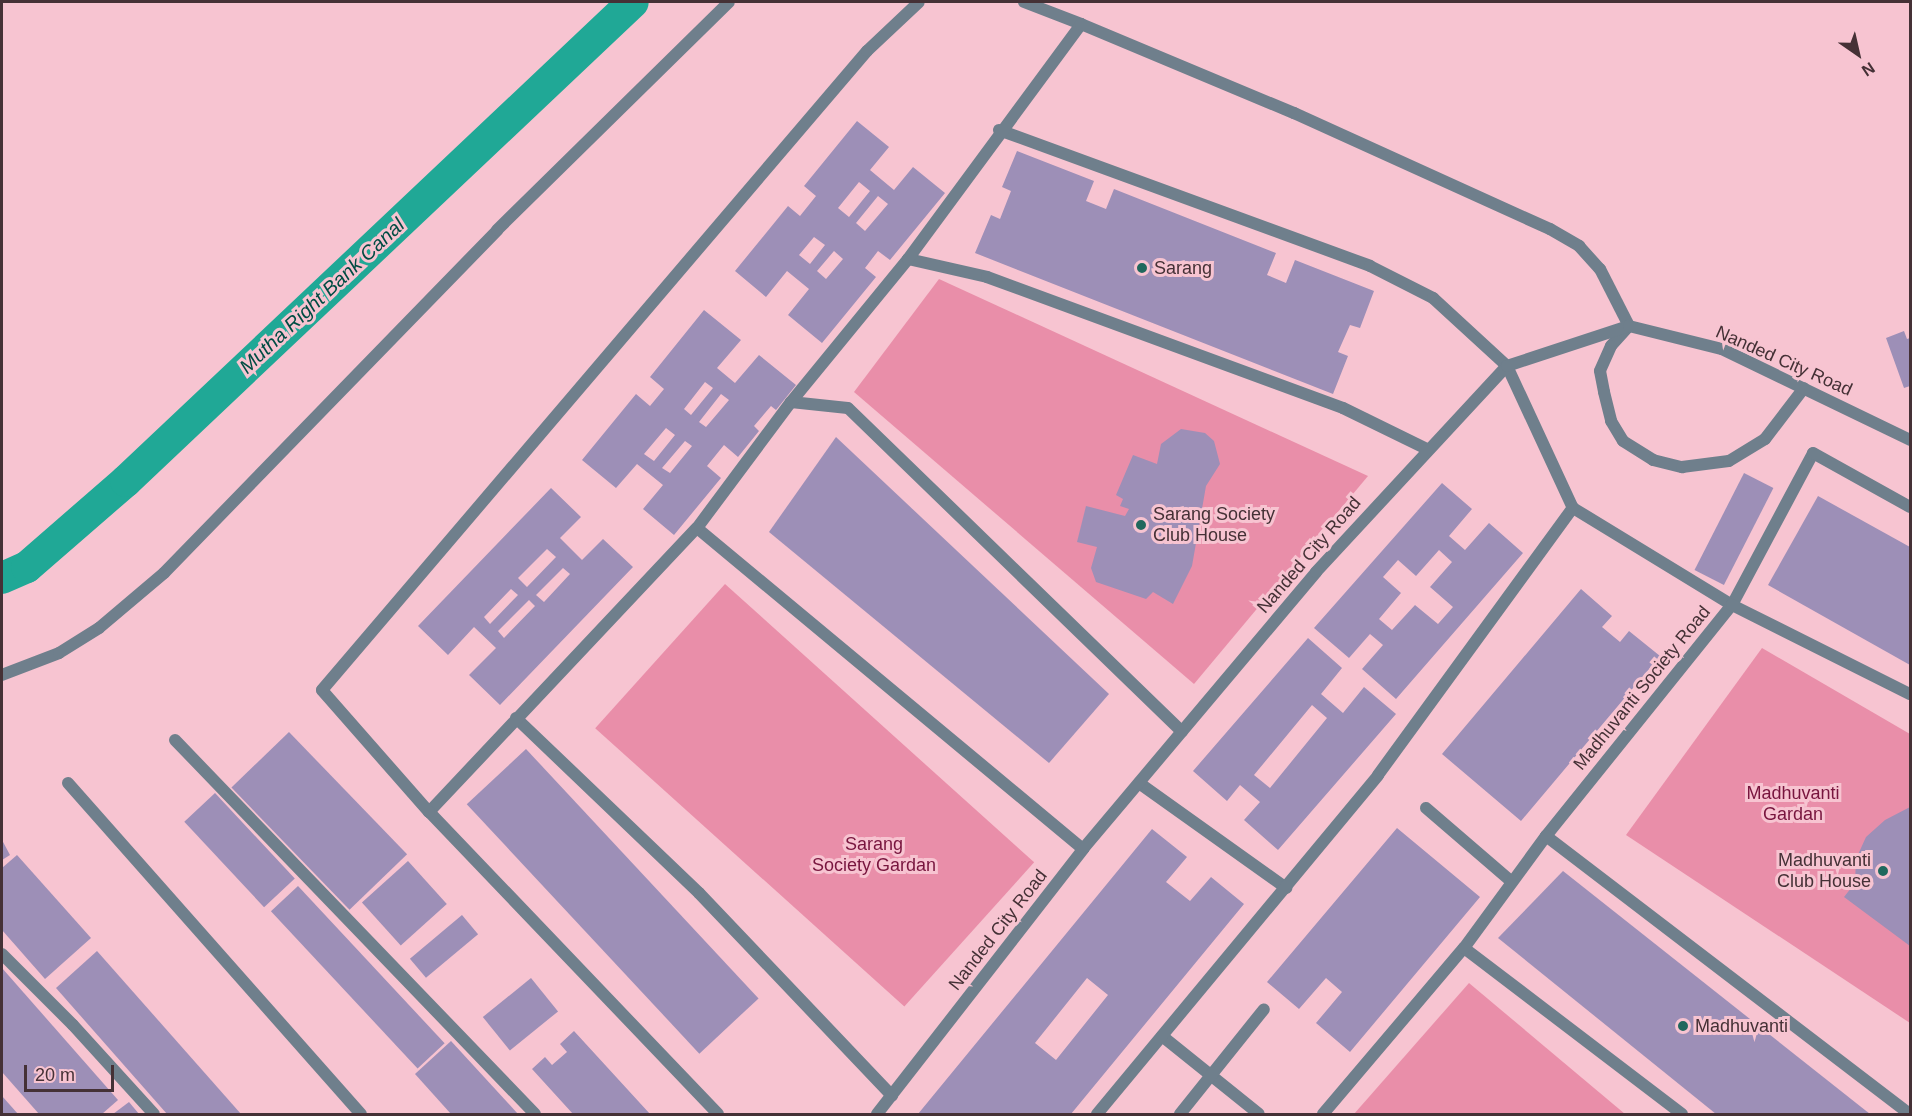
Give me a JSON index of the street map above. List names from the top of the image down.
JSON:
{
  "streets": {
    "street": ["Nanded City Road", "Madhuvanti Society Road"]
  },
  "water": ["Mutha Right Bank Canal"],
  "parks": ["Madhuvanti Gardan", "Sarang Society Gardan"],
  "places": [
    "Sarang",
    "Sarang Society Club House",
    "Madhuvanti Club House",
    "Madhuvanti"
  ],
  "scale_bar": "20 m",
  "north": "bottom right"
}
